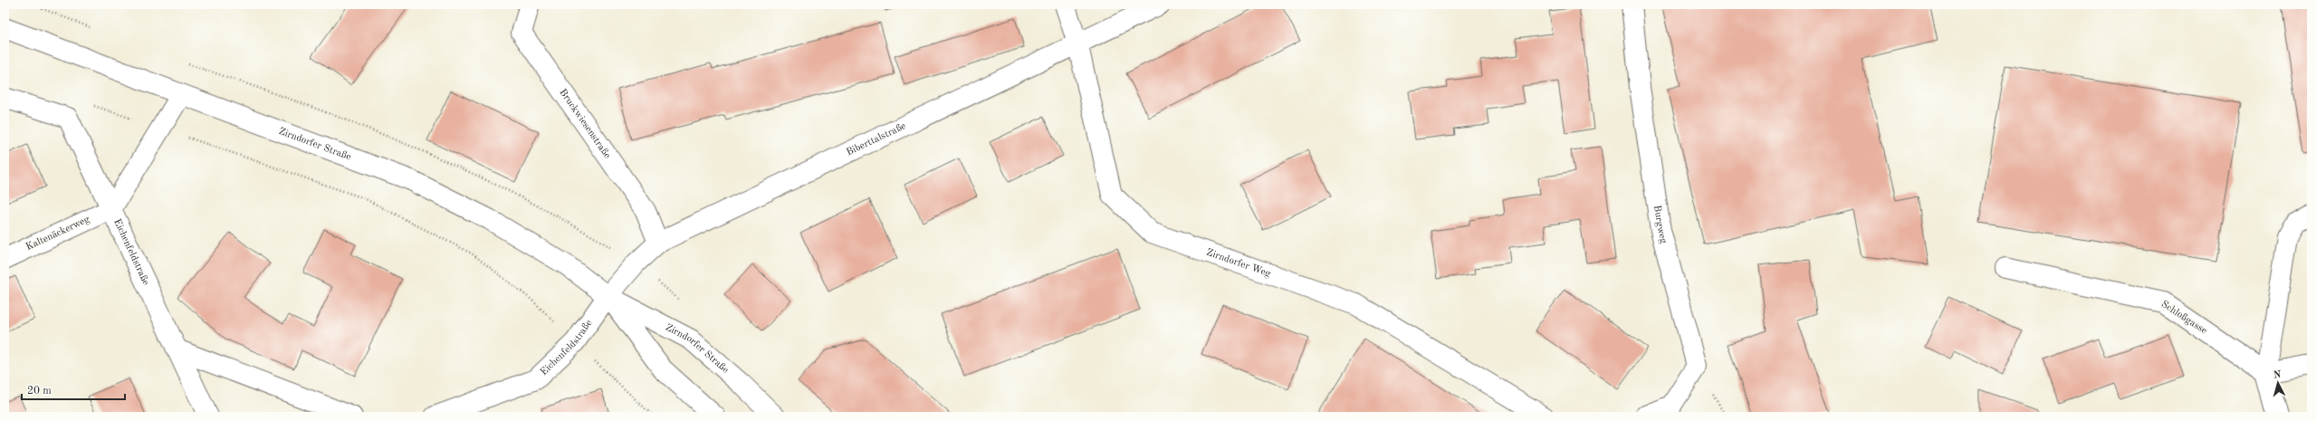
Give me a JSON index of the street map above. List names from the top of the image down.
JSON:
{
  "streets": {
    "street": [
      "Bruckwiesenstraße",
      "Biberttalstraße",
      "Zirndorfer Straße",
      "Burgweg",
      "Kaltenäckerweg",
      "Eichenfeldstraße",
      "Zirndorfer Weg",
      "Schloßgasse"
    ]
  },
  "crossings": [
    ["Bruckwiesenstraße", "Biberttalstraße"],
    ["Biberttalstraße", "Zirndorfer Straße"],
    ["Biberttalstraße", "Eichenfeldstraße"],
    ["Biberttalstraße", "Zirndorfer Weg"],
    ["Zirndorfer Straße", "Eichenfeldstraße"],
    ["Kaltenäckerweg", "Eichenfeldstraße"]
  ],
  "scale_bar": "20 m",
  "north": "top"
}
